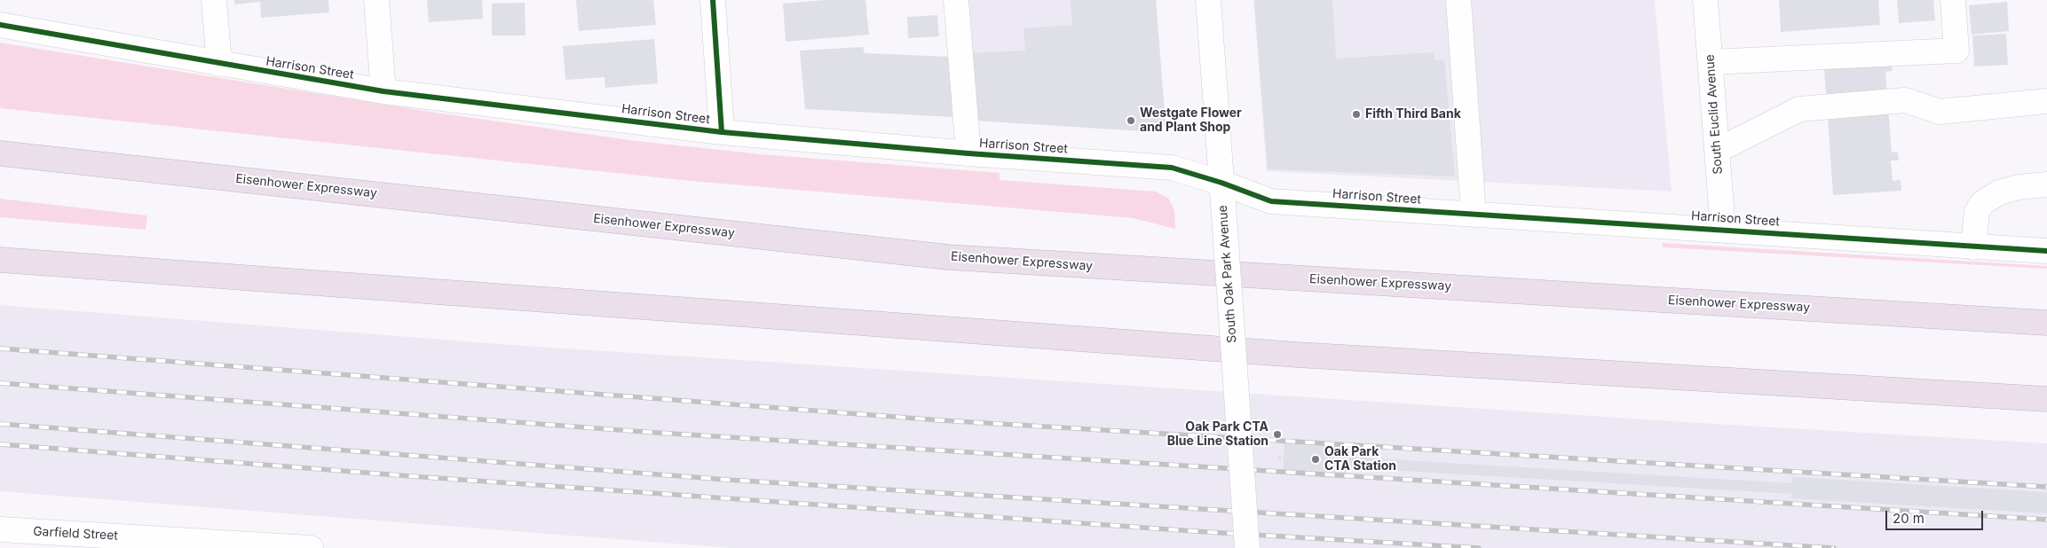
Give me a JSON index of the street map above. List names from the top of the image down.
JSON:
{
  "streets": {
    "highway": ["Eisenhower Expressway"],
    "street": [
      "Harrison Street",
      "South Euclid Avenue",
      "South Oak Park Avenue",
      "Garfield Street"
    ]
  },
  "crossings": [
    ["Harrison Street", "South Euclid Avenue"],
    ["Harrison Street", "South Oak Park Avenue"]
  ],
  "places": [
    "Fifth Third Bank",
    "Westgate Flower and Plant Shop",
    "Oak Park CTA Blue Line Station",
    "Oak Park CTA Station"
  ],
  "scale_bar": "20 m"
}
